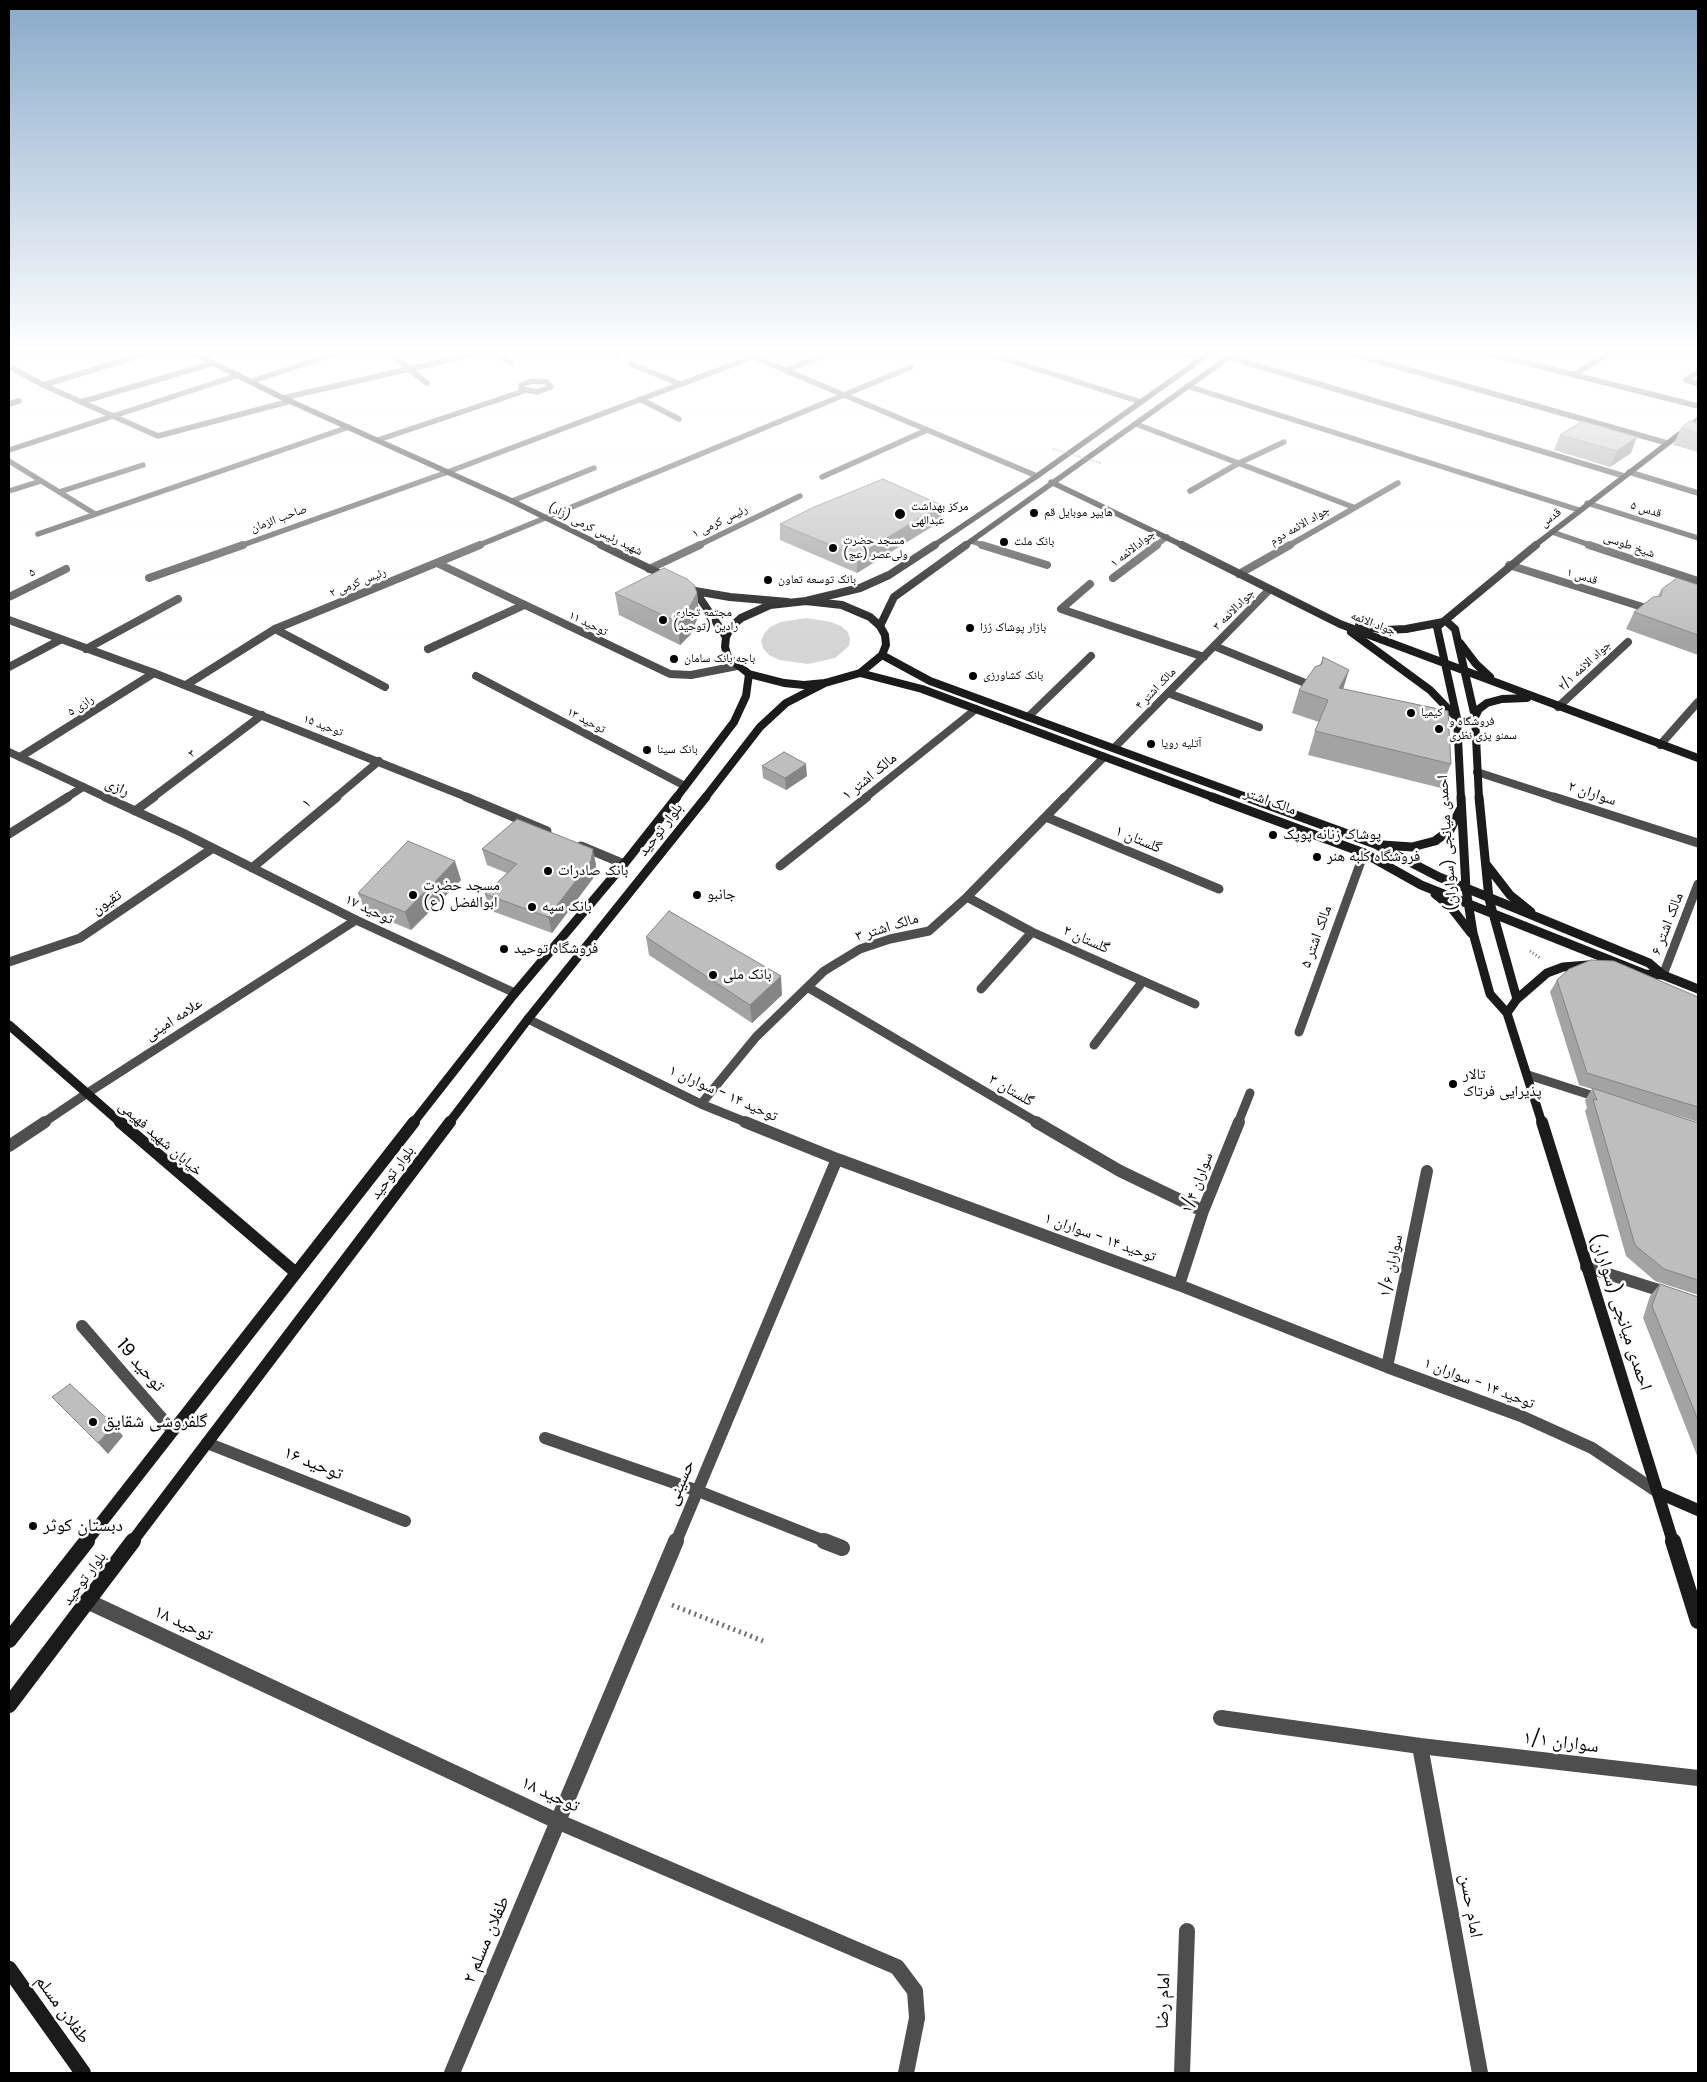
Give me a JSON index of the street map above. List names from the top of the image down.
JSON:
{
  "streets": {
    "main road": [
      "قدس",
      "شهید رئیس کرمی (زاد)",
      "جواد الائمه",
      "مالک اشتر",
      "بلوار توحید",
      "احمدی میانجی (سواران)",
      "خیابان شهید فهیمی",
      "طفلان مسلم"
    ],
    "street": [
      "قدس ۵",
      "صاحب الزمان",
      "رئیس کرمی ۱",
      "جواد الائمه دوم",
      "شیخ طوسی",
      "جوادالائمه ۱",
      "۵",
      "قدس ۱",
      "رئیس کرمی ۲",
      "جوادالائمه ۳",
      "توحید ۱۱",
      "جواد الائمه ۲/۱",
      "مالک اشتر ۴",
      "رازی ۵",
      "توحید ۱۳",
      "توحید ۱۵",
      "۳",
      "مالک اشتر ۱",
      "رازی",
      "سواران ۲",
      "۱",
      "گلستان ۱",
      "تقیون",
      "توحید ۱۷",
      "مالک اشتر ۶",
      "مالک اشتر ۳",
      "مالک اشتر ۵",
      "گلستان ۲",
      "علامه امینی",
      "گلستان ۳",
      "توحید ۱۴ - سواران ۱",
      "سواران ۱/۴",
      "سواران ۱/۶",
      "توحید 19",
      "توحید ۱۶",
      "حسینی",
      "توحید ۱۸",
      "سواران ۱/۱",
      "امام حسن",
      "طفلان مسلم ۲",
      "امام رضا"
    ]
  },
  "crossings": [
    ["قدس ۵", "قدس"],
    ["قدس", "شیخ طوسی"],
    ["قدس", "قدس ۱"],
    ["صاحب الزمان", "شهید رئیس کرمی (زاد)"],
    ["رئیس کرمی ۱", "شهید رئیس کرمی (زاد)"],
    ["جواد الائمه دوم", "جواد الائمه"],
    ["شهید رئیس کرمی (زاد)", "رئیس کرمی ۲"],
    ["جوادالائمه ۱", "جواد الائمه"],
    ["رئیس کرمی ۲", "توحید ۱۱"],
    ["رئیس کرمی ۲", "توحید ۱۵"],
    ["جوادالائمه ۳", "جواد الائمه"],
    ["جوادالائمه ۳", "مالک اشتر ۴"],
    ["جواد الائمه", "جواد الائمه ۲/۱"],
    ["جواد الائمه", "احمدی میانجی (سواران)"],
    ["مالک اشتر ۴", "مالک اشتر"],
    ["رازی ۵", "توحید ۱۵"],
    ["رازی ۵", "رازی"],
    ["توحید ۱۳", "بلوار توحید"],
    ["توحید ۱۵", "۳"],
    ["توحید ۱۵", "۱"],
    ["۳", "رازی"],
    ["مالک اشتر ۱", "مالک اشتر"],
    ["رازی", "تقیون"],
    ["رازی", "توحید ۱۷"],
    ["مالک اشتر", "احمدی میانجی (سواران)"],
    ["مالک اشتر", "مالک اشتر ۶"],
    ["مالک اشتر", "مالک اشتر ۳"],
    ["مالک اشتر", "مالک اشتر ۵"],
    ["۱", "توحید ۱۷"],
    ["بلوار توحید", "توحید ۱۷"],
    ["بلوار توحید", "توحید ۱۴ - سواران ۱"],
    ["بلوار توحید", "خیابان شهید فهیمی"],
    ["بلوار توحید", "توحید 19"],
    ["بلوار توحید", "توحید ۱۶"],
    ["بلوار توحید", "توحید ۱۸"],
    ["گلستان ۱", "مالک اشتر ۳"],
    ["احمدی میانجی (سواران)", "توحید ۱۴ - سواران ۱"],
    ["تقیون", "توحید ۱۷"],
    ["توحید ۱۷", "علامه امینی"],
    ["مالک اشتر ۳", "گلستان ۲"],
    ["مالک اشتر ۳", "گلستان ۳"],
    ["مالک اشتر ۳", "توحید ۱۴ - سواران ۱"],
    ["علامه امینی", "خیابان شهید فهیمی"],
    ["گلستان ۳", "سواران ۱/۴"],
    ["توحید ۱۴ - سواران ۱", "سواران ۱/۴"],
    ["توحید ۱۴ - سواران ۱", "سواران ۱/۶"],
    ["توحید ۱۴ - سواران ۱", "حسینی"],
    ["حسینی", "توحید ۱۸"],
    ["حسینی", "طفلان مسلم ۲"],
    ["توحید ۱۸", "طفلان مسلم ۲"],
    ["سواران ۱/۱", "امام حسن"]
  ],
  "places": [
    "هایپر موبایل قم",
    "مرکز بهداشت عبدالهی",
    "بانک ملت",
    "مسجد حضرت ولی‌عصر (عج)",
    "بانک توسعه تعاون",
    "مجتمع تجاری رادین (توحید)",
    "بازار پوشاک رُزا",
    "باجه بانک سامان",
    "بانک کشاورزی",
    "کیمیا",
    "فروشگاه و سمنو پزی نظری",
    "آتلیه رویا",
    "بانک سینا",
    "پوشاک زنانه پوپک",
    "فروشگاه کلبه هنر",
    "بانک صادرات",
    "مسجد حضرت ابوالفضل (ع)",
    "جانبو",
    "بانک سپه",
    "فروشگاه توحید",
    "بانک ملی",
    "تالار پذیرایی فرتاک",
    "گلفروشی شقایق",
    "دبستان کوثر"
  ]
}
